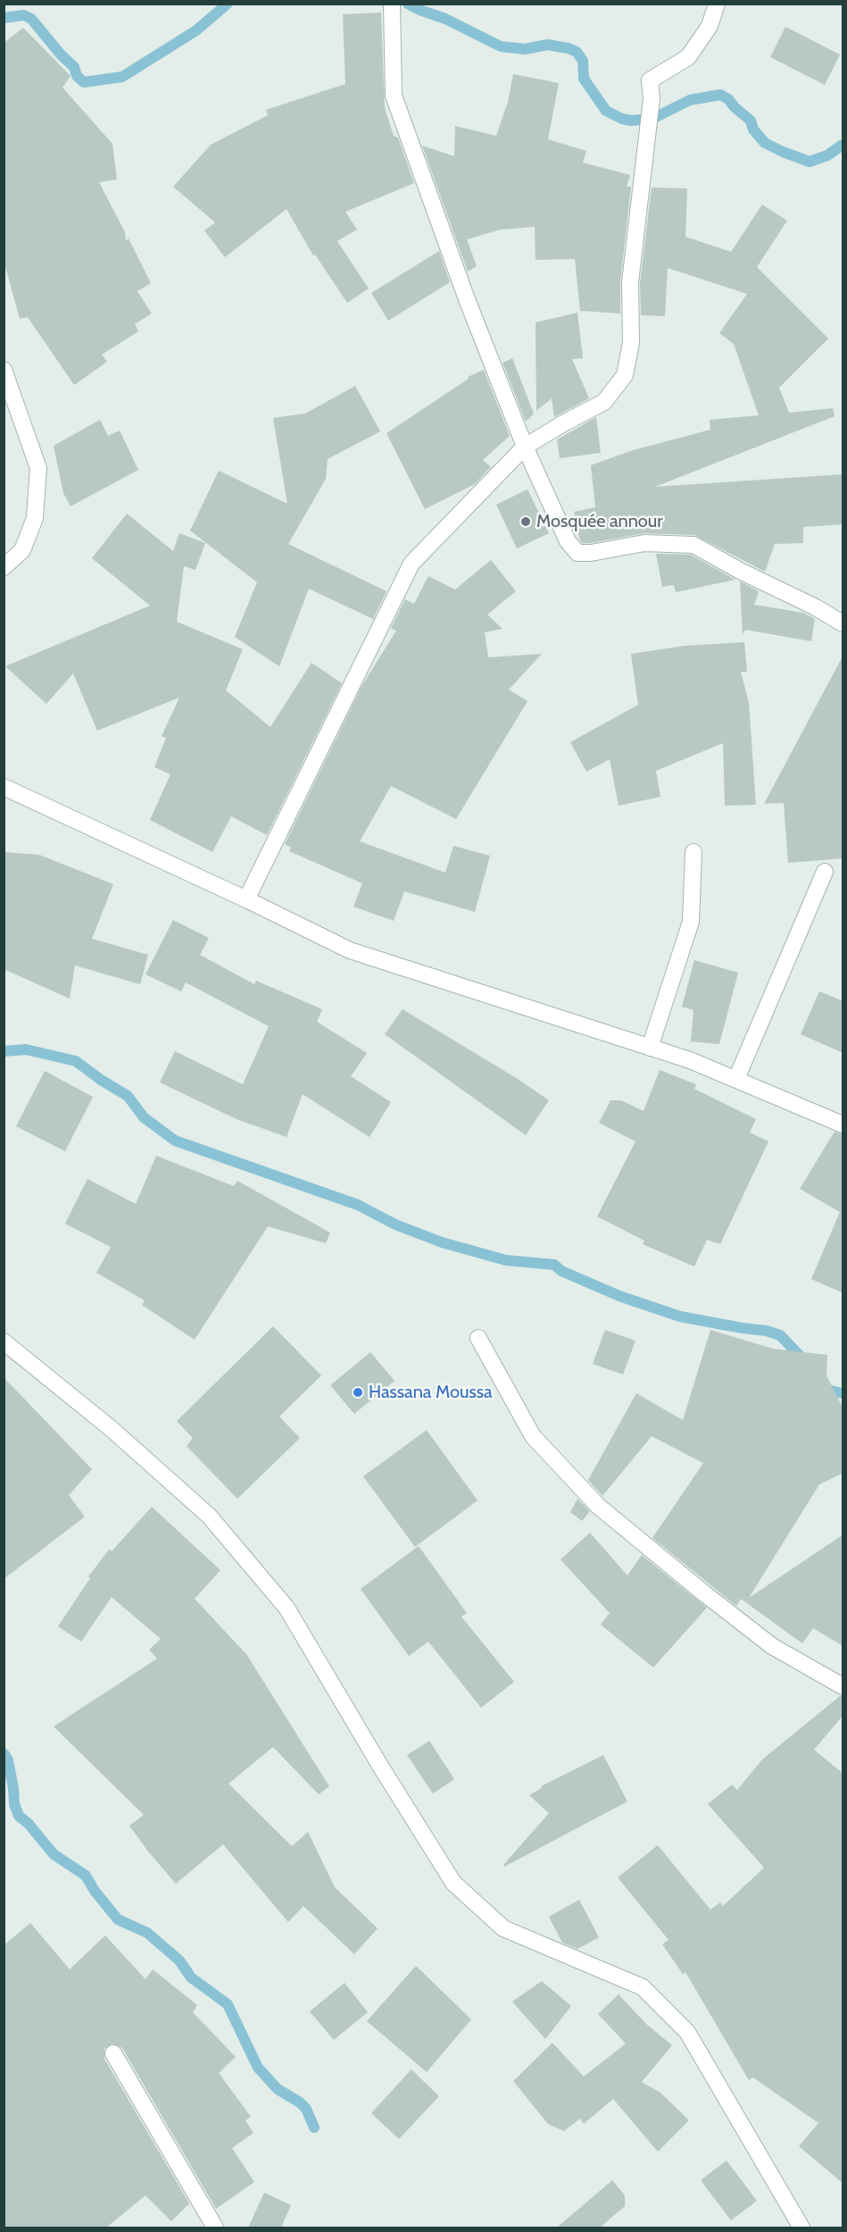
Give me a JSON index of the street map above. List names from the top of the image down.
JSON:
{
  "places": ["Mosquée annour", "Hassana Moussa"]
}
